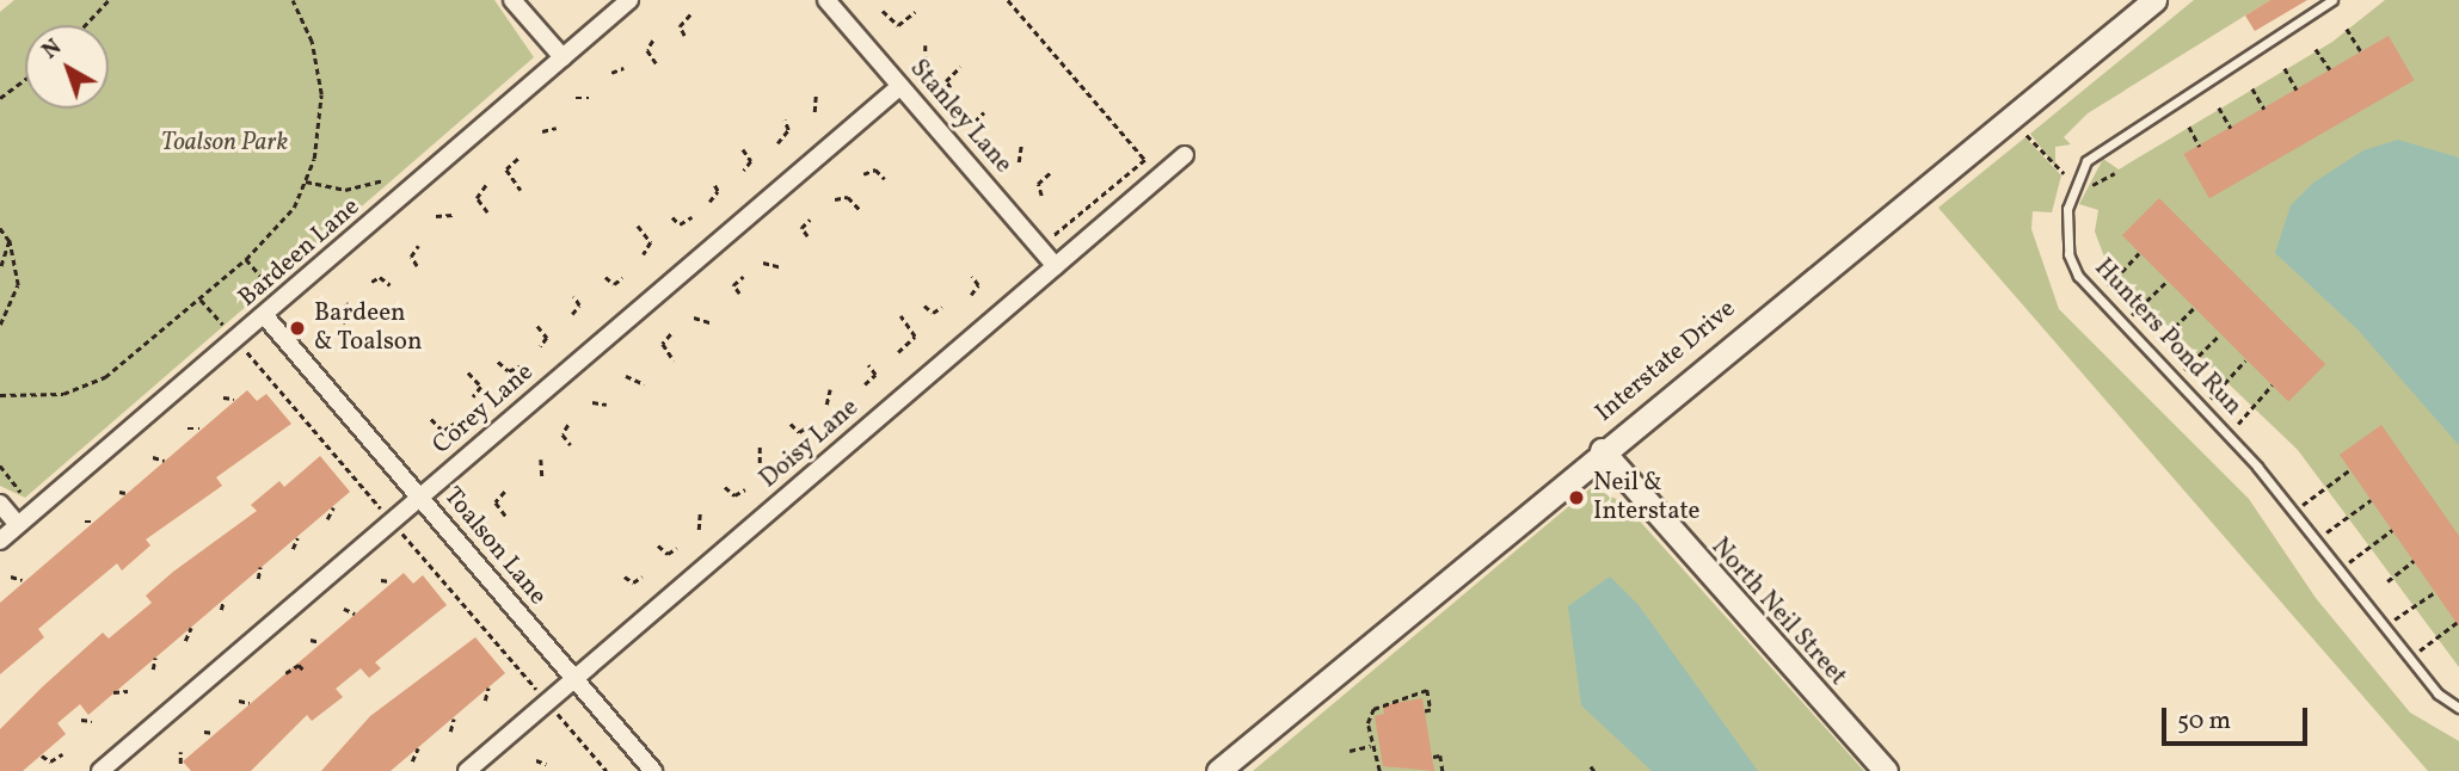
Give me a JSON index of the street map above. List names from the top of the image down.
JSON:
{
  "streets": {
    "main road": ["Interstate Drive", "North Neil Street"],
    "street": [
      "Stanley Lane",
      "Bardeen Lane",
      "Corey Lane",
      "Doisy Lane",
      "Toalson Lane"
    ],
    "lane": ["Hunters Pond Run"]
  },
  "crossings": [
    ["Stanley Lane", "Corey Lane"],
    ["Stanley Lane", "Doisy Lane"],
    ["Bardeen Lane", "Toalson Lane"],
    ["Interstate Drive", "North Neil Street"],
    ["Corey Lane", "Toalson Lane"],
    ["Doisy Lane", "Toalson Lane"]
  ],
  "parks": ["Toalson Park"],
  "places": ["Bardeen & Toalson", "Neil & Interstate"],
  "scale_bar": "50 m",
  "north": "top left"
}
